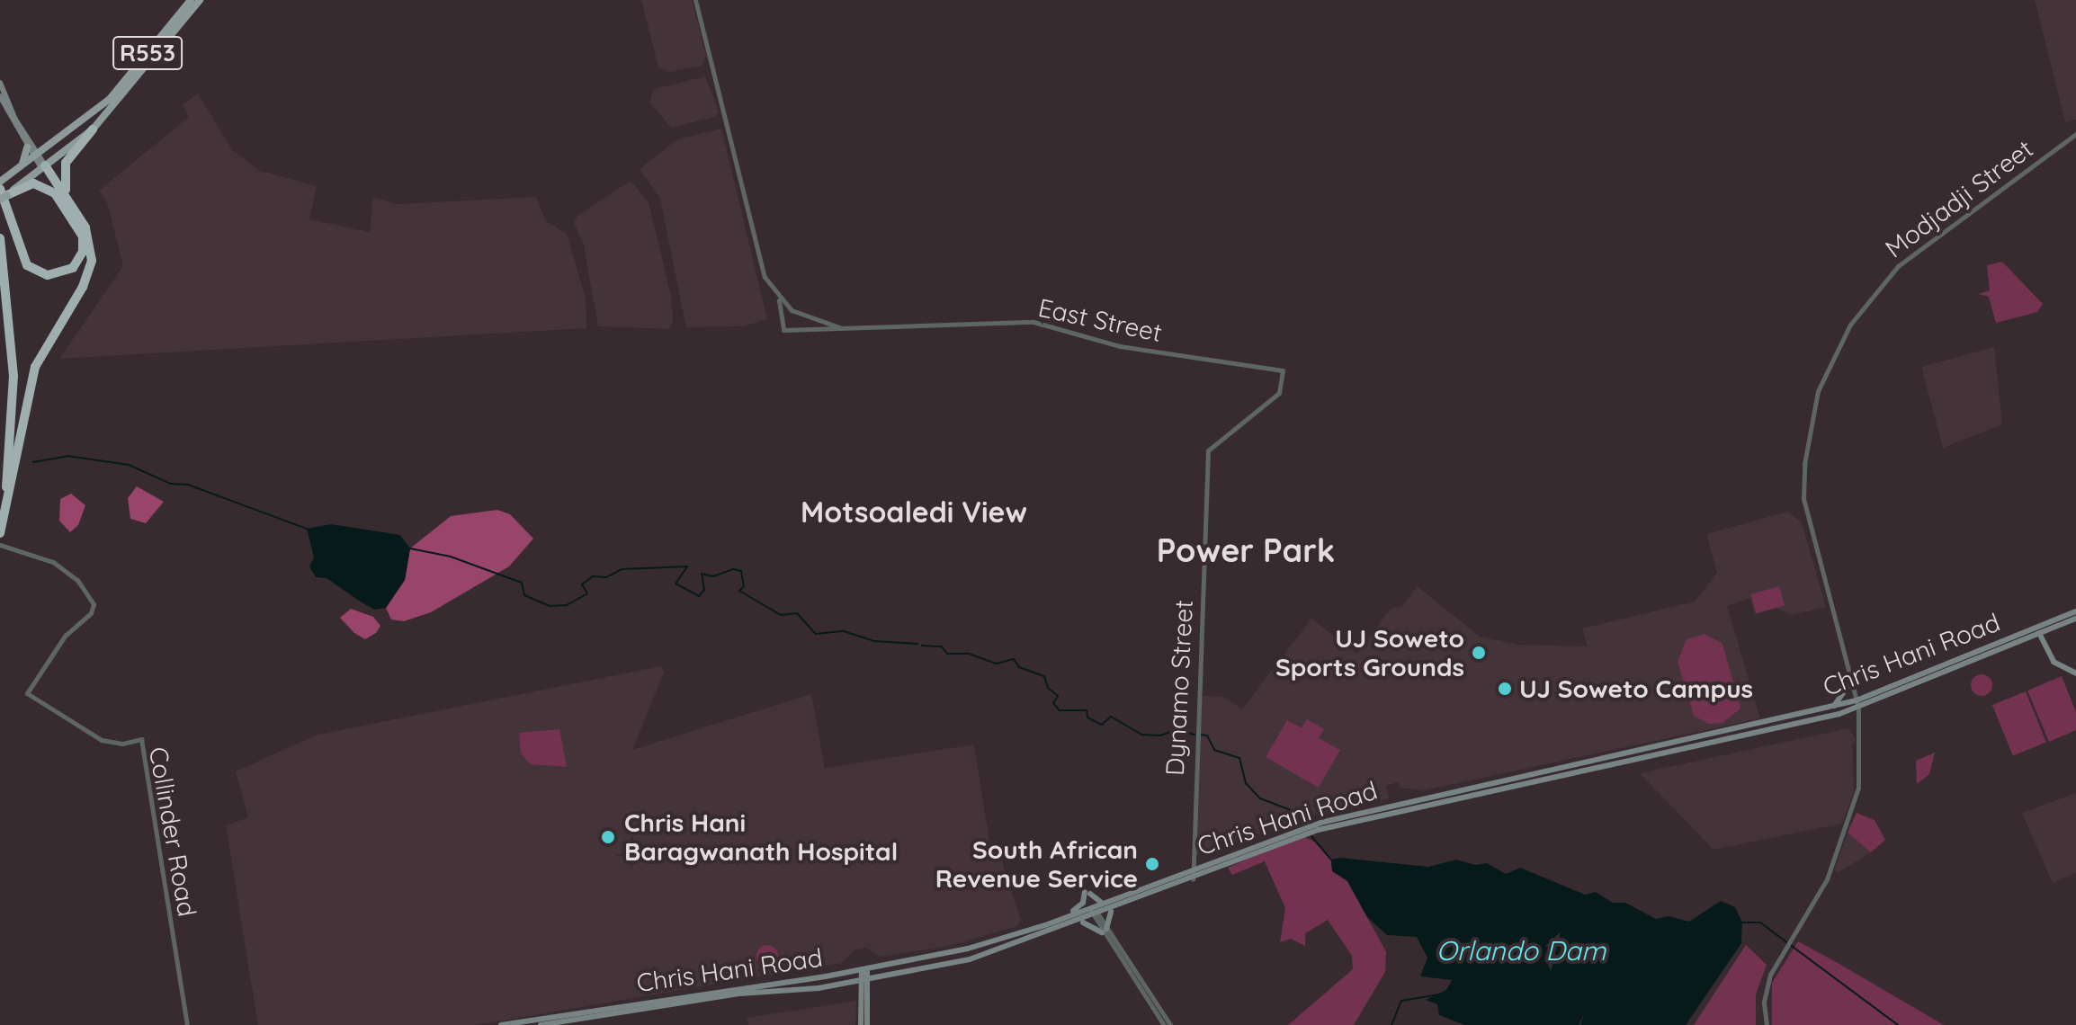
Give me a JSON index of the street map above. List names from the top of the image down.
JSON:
{
  "streets": {
    "main road": ["R553", "Chris Hani Road"],
    "street": [
      "Modjadji Street",
      "East Street",
      "Dynamo Street",
      "Collinder Road"
    ]
  },
  "crossings": [
    ["Modjadji Street", "Chris Hani Road"],
    ["East Street", "Dynamo Street"],
    ["Chris Hani Road", "Dynamo Street"]
  ],
  "districts": ["Motsoaledi View", "Power Park"],
  "water": ["Orlando Dam"],
  "places": [
    "UJ Soweto Sports Grounds",
    "UJ Soweto Campus",
    "Chris Hani Baragwanath Hospital",
    "South African Revenue Service"
  ]
}
